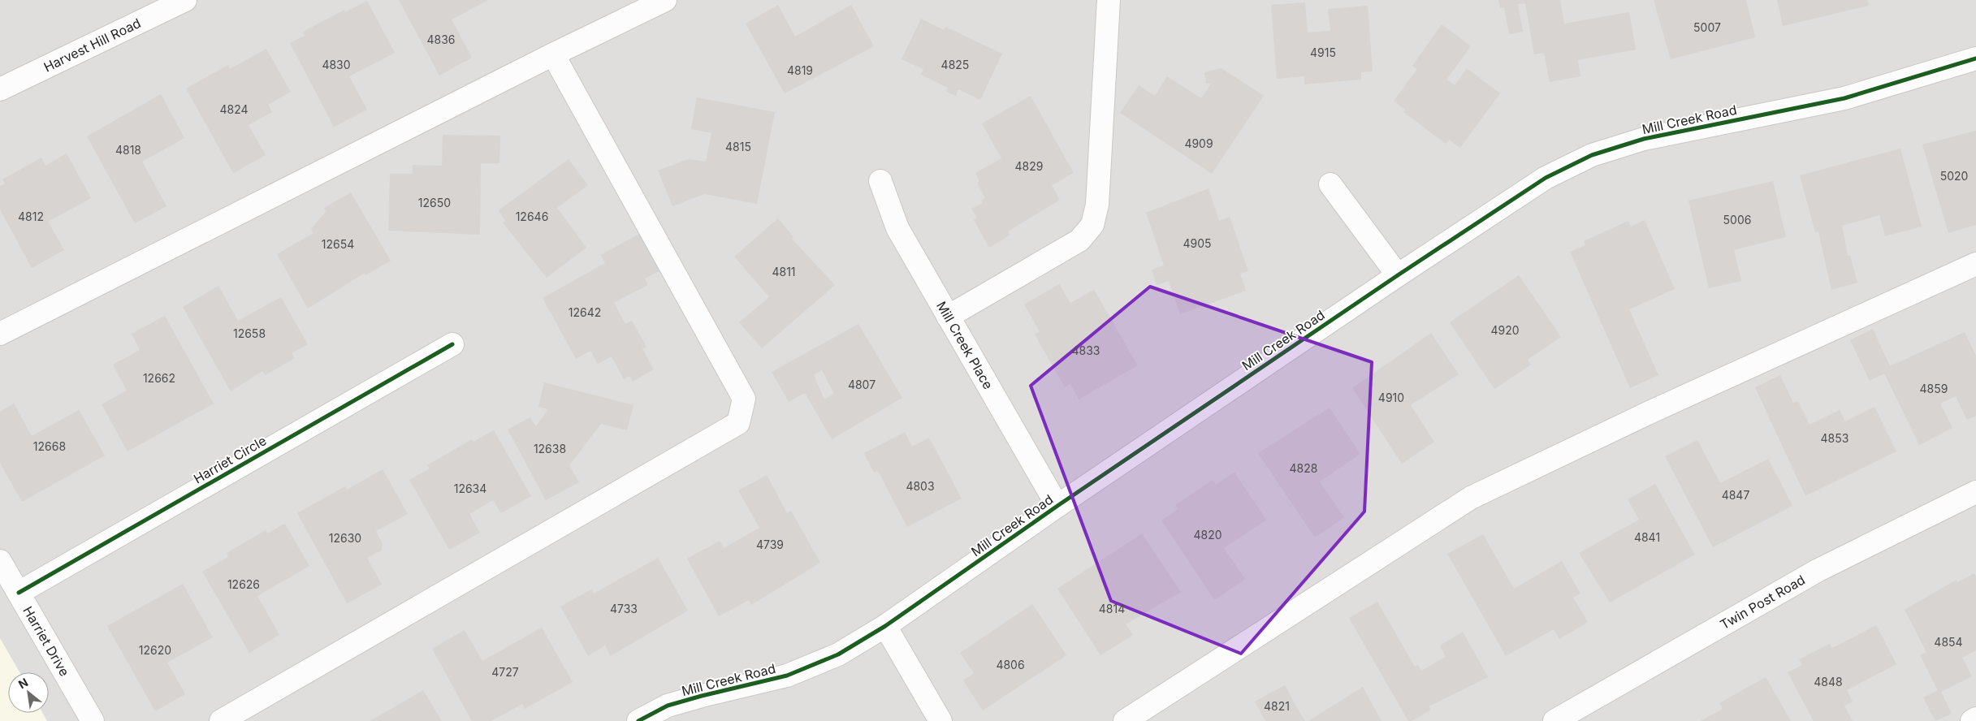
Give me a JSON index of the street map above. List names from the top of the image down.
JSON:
{
  "streets": {
    "street": [
      "Harvest Hill Road",
      "Mill Creek Road",
      "Mill Creek Place",
      "Harriet Circle",
      "Twin Post Road",
      "Harriet Drive"
    ]
  },
  "crossings": [
    ["Mill Creek Road", "Mill Creek Place"],
    ["Harriet Circle", "Harriet Drive"]
  ],
  "house_numbers": [
    "5007",
    "4836",
    "4915",
    "4830",
    "4825",
    "4819",
    "4824",
    "4909",
    "4815",
    "4818",
    "4829",
    "5020",
    "12650",
    "4812",
    "12646",
    "5006",
    "4905",
    "12654",
    "4811",
    "12642",
    "4920",
    "12658",
    "4833",
    "12662",
    "4807",
    "4859",
    "4910",
    "4853",
    "12668",
    "12638",
    "4828",
    "4803",
    "12634",
    "4847",
    "4820",
    "4841",
    "12630",
    "4739",
    "12626",
    "4733",
    "4814",
    "4854",
    "12620",
    "4806",
    "4727",
    "4848",
    "4821"
  ],
  "north": "top left"
}
